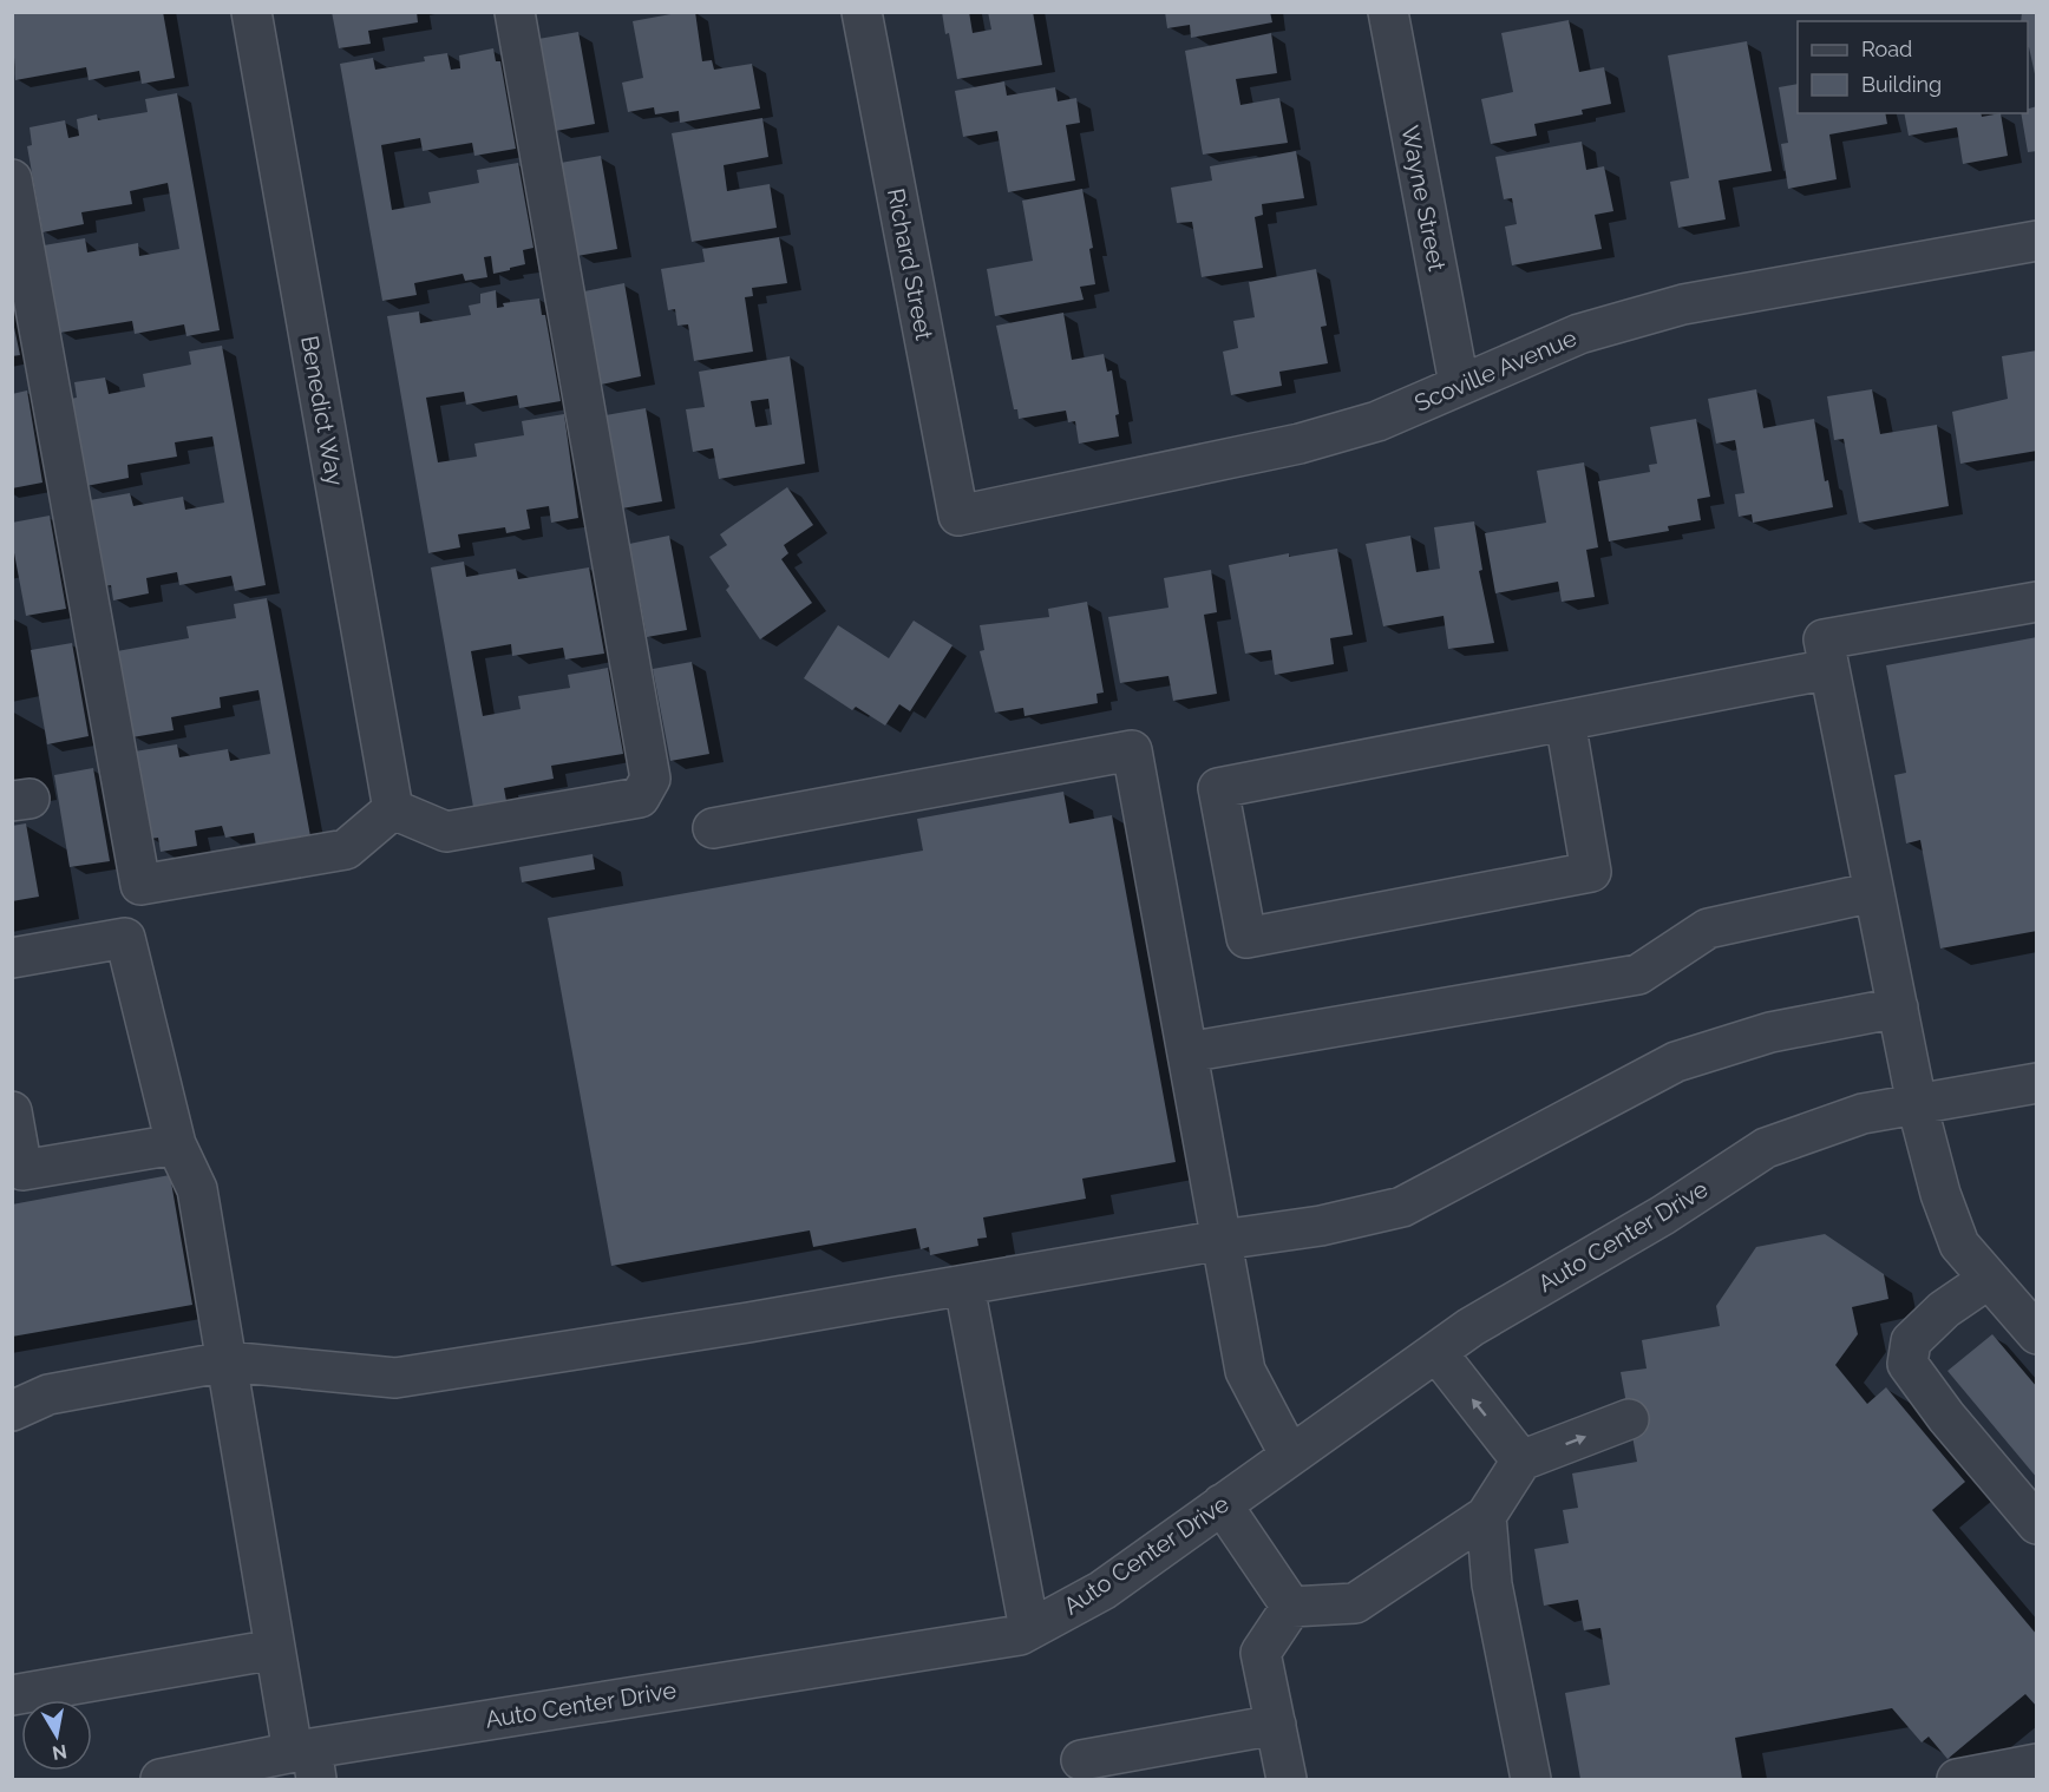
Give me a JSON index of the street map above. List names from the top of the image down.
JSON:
{
  "streets": {
    "street": [
      "Wayne Street",
      "Richard Street",
      "Scoville Avenue",
      "Benedict Way",
      "Auto Center Drive"
    ]
  },
  "crossings": [
    ["Wayne Street", "Scoville Avenue"],
    ["Richard Street", "Scoville Avenue"]
  ],
  "legend": ["Road", "Building"],
  "north": "bottom"
}
